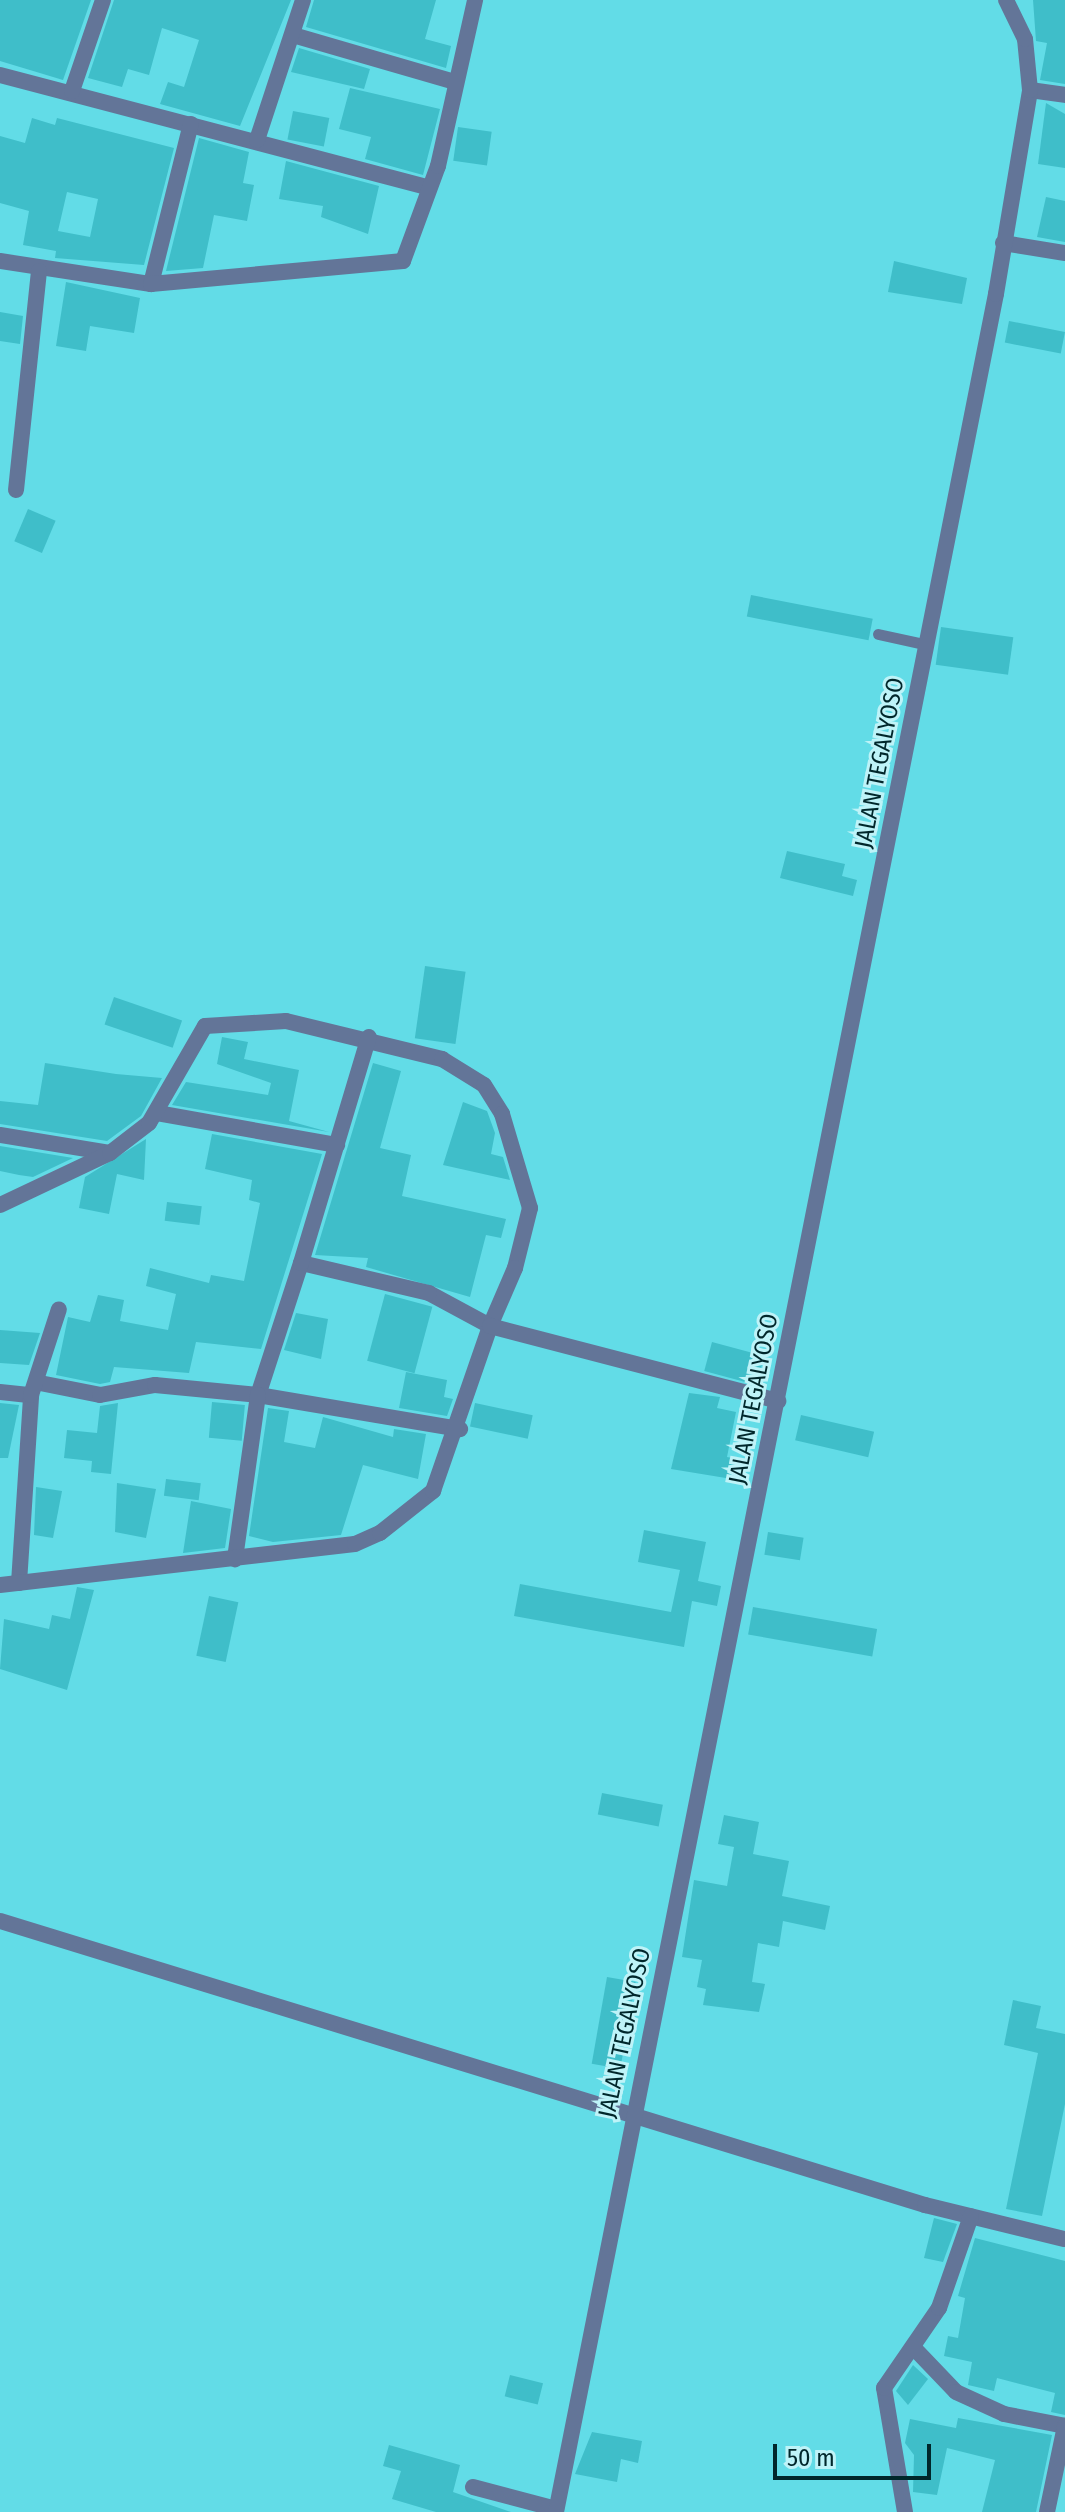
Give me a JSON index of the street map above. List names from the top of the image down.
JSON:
{
  "streets": {
    "street": ["JALAN TEGALYOSO"]
  },
  "scale_bar": "50 m"
}
